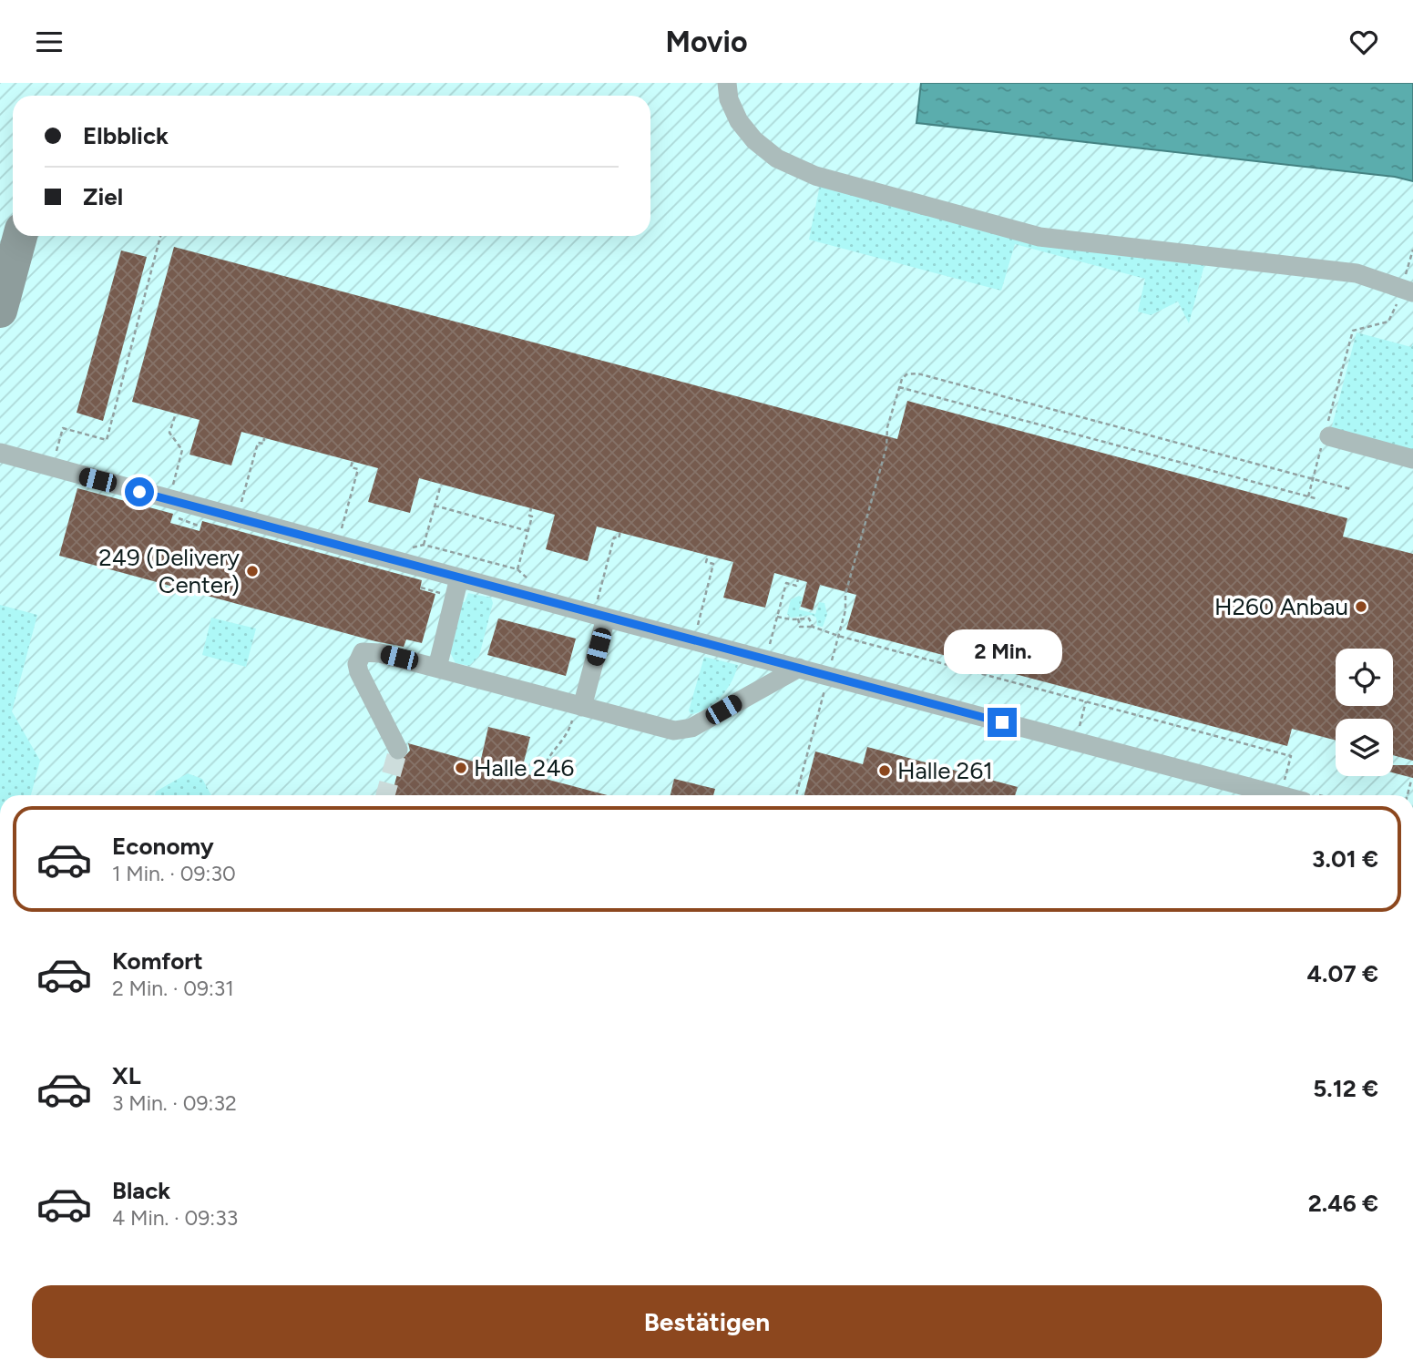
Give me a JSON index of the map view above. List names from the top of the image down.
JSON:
{
  "places": [
    "249 (Delivery Center)",
    "H260 Anbau",
    "Halle 246",
    "Halle 261"
  ],
  "page": {
    "header": "Movio",
    "banner": ["Elbblick", "Ziel"],
    "bubble": "2 Min.",
    "list": [
      {
        "name": "Economy",
        "note": "1 Min. · 09:30",
        "value": "3.01 €"
      },
      {
        "name": "Komfort",
        "note": "2 Min. · 09:31",
        "value": "4.07 €"
      },
      {
        "name": "XL",
        "note": "3 Min. · 09:32",
        "value": "5.12 €"
      },
      {
        "name": "Black",
        "note": "4 Min. · 09:33",
        "value": "2.46 €"
      }
    ],
    "buttons": "Bestätigen"
  }
}
